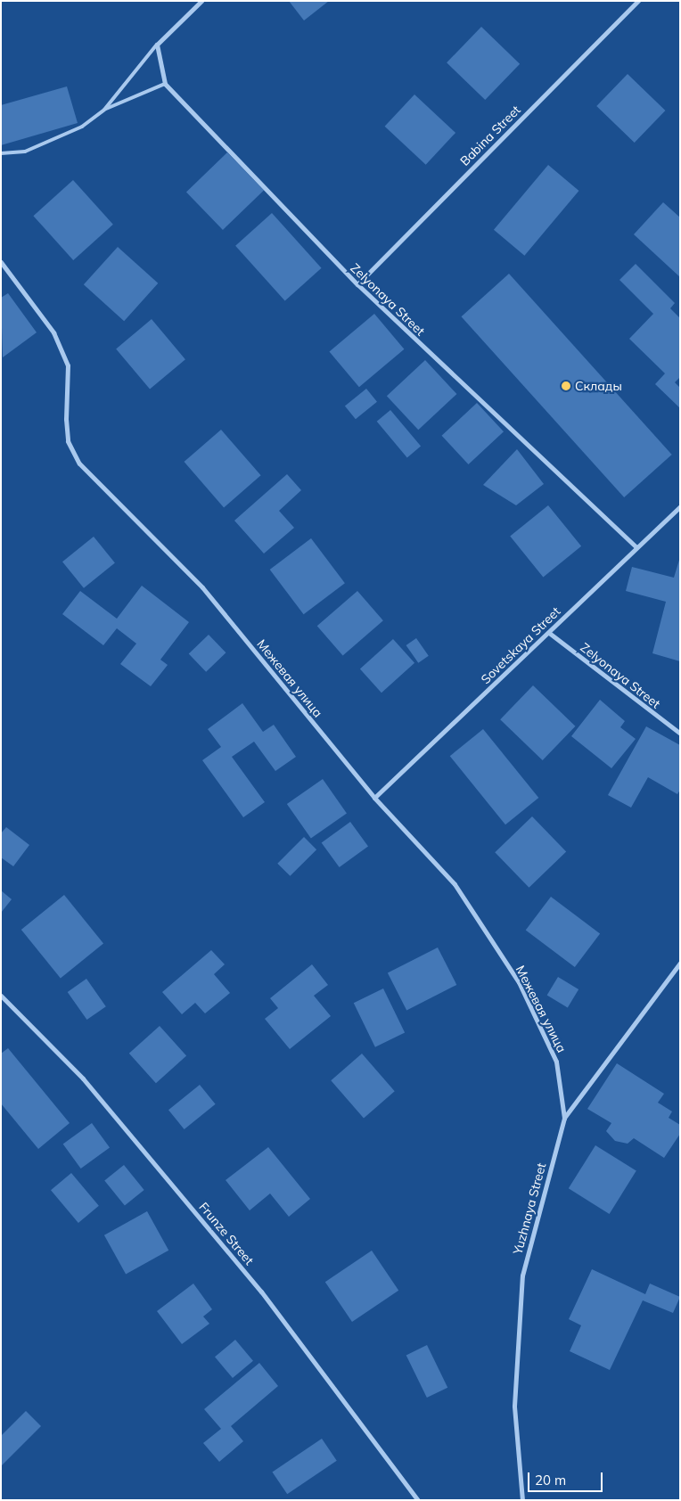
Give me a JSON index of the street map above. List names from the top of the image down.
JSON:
{
  "streets": {
    "street": [
      "Babina Street",
      "Zelyonaya Street",
      "Sovetskaya Street",
      "Межевая улица",
      "Yuzhnaya Street",
      "Frunze Street"
    ]
  },
  "crossings": [
    ["Babina Street", "Zelyonaya Street"],
    ["Zelyonaya Street", "Sovetskaya Street"],
    ["Sovetskaya Street", "Межевая улица"],
    ["Межевая улица", "Yuzhnaya Street"]
  ],
  "places": ["Склады"],
  "scale_bar": "20 m"
}
